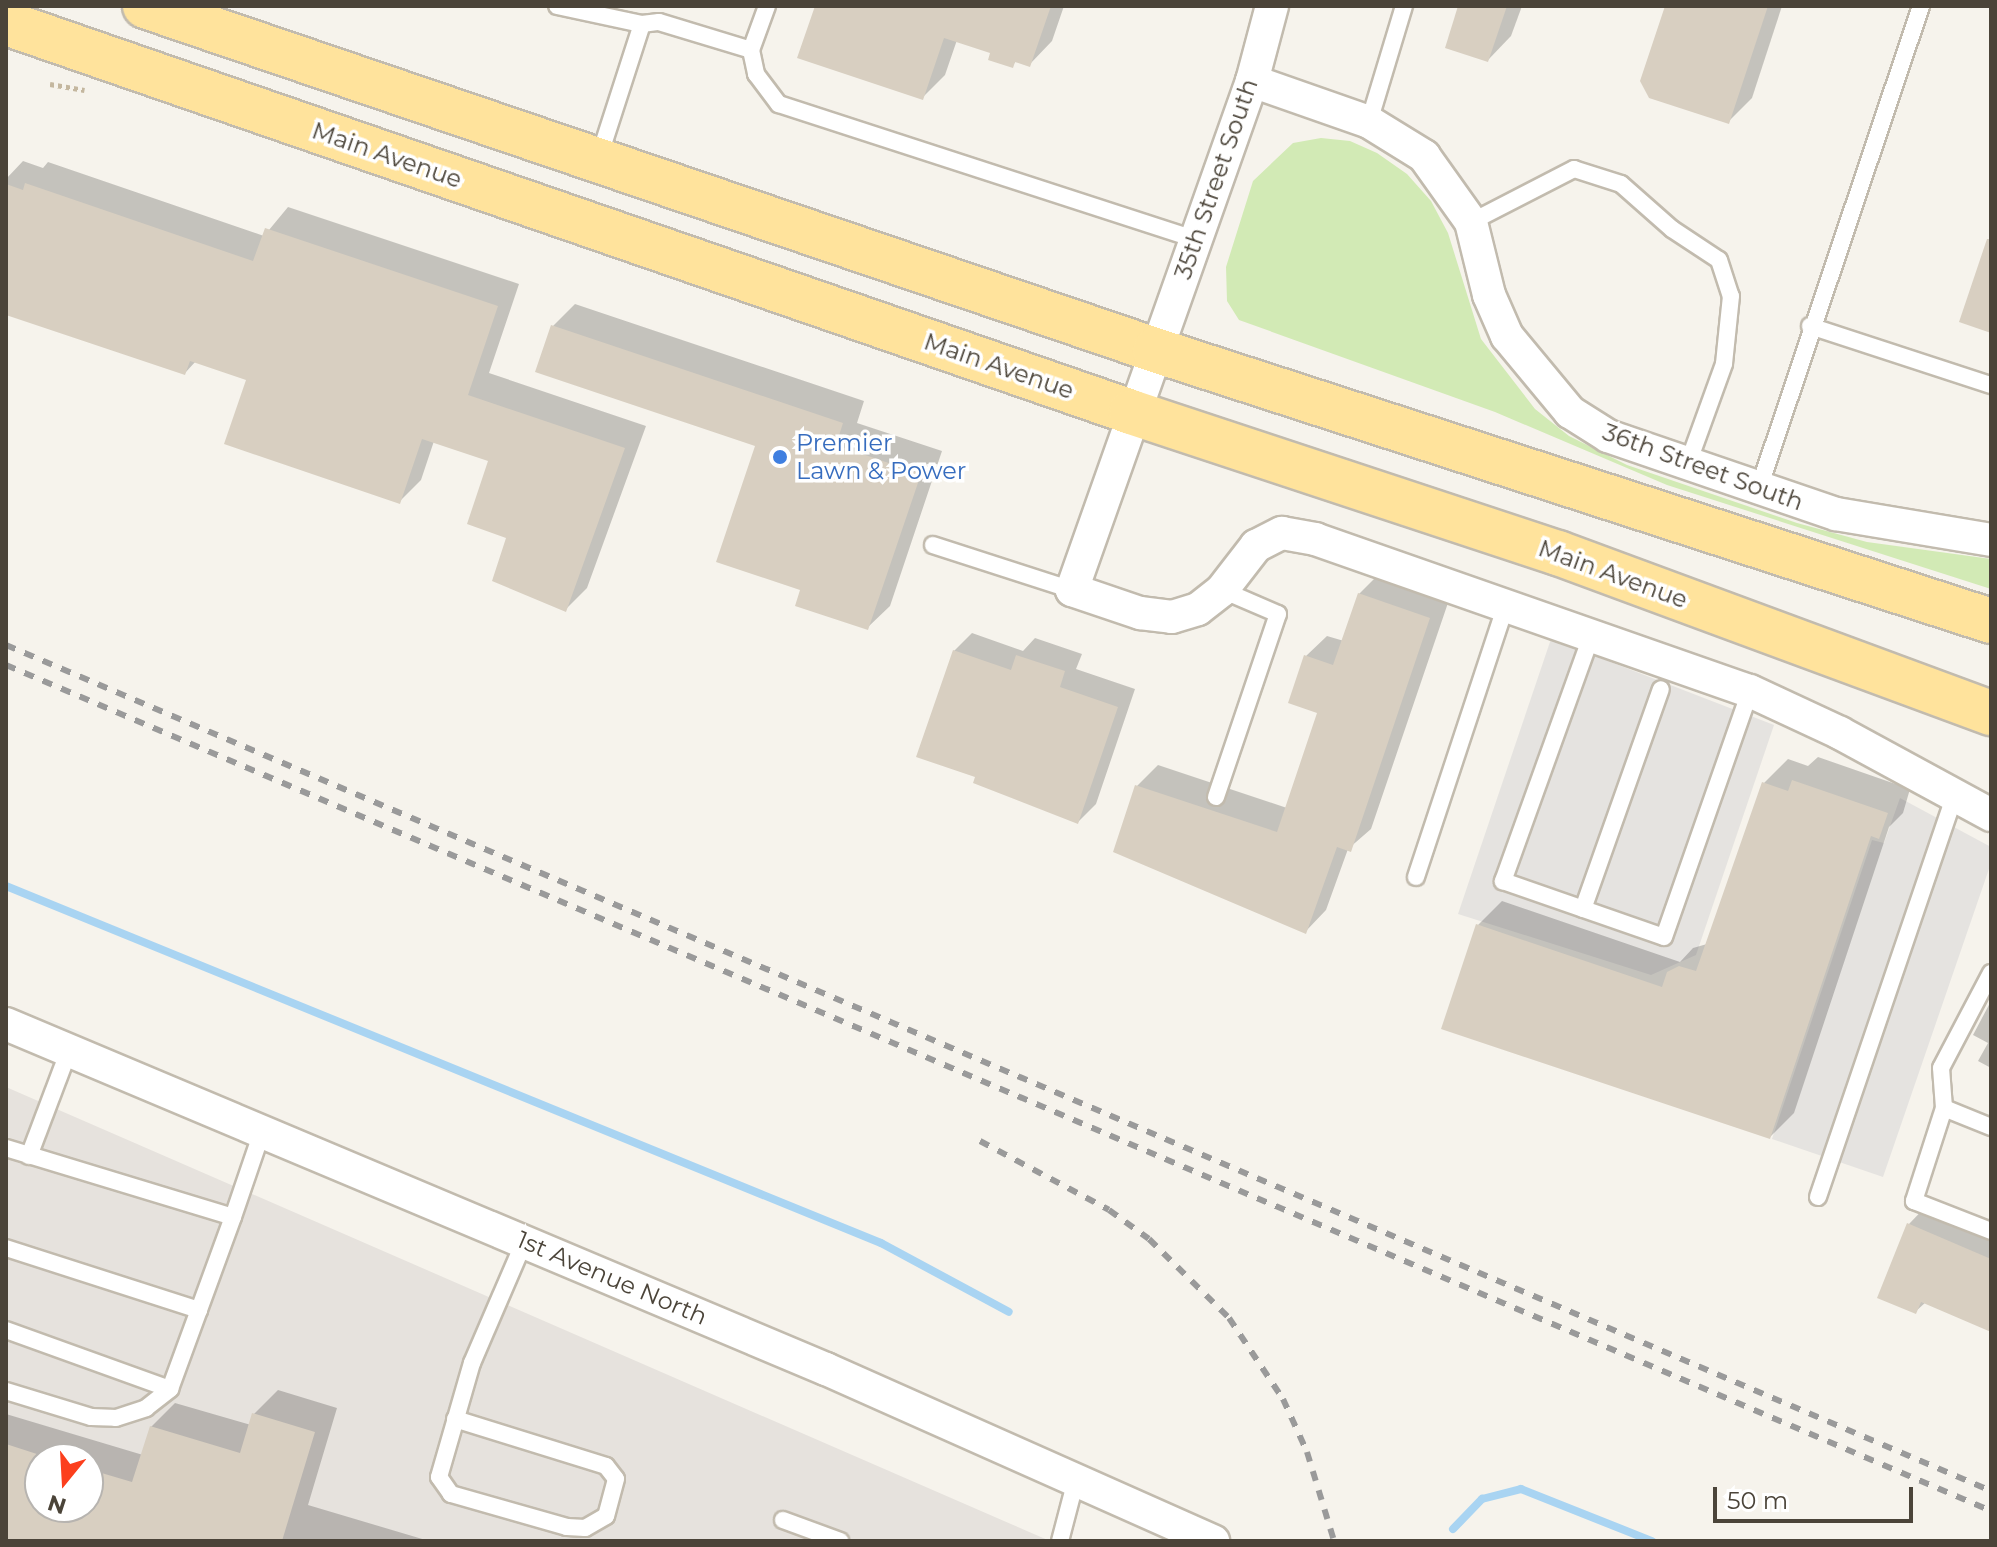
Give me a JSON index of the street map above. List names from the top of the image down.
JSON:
{
  "streets": {
    "main road": ["Main Avenue"],
    "street": ["35th Street South", "36th Street South", "1st Avenue North"]
  },
  "crossings": [
    ["Main Avenue", "35th Street South"],
    ["35th Street South", "36th Street South"]
  ],
  "places": ["Premier Lawn & Power"],
  "scale_bar": "50 m",
  "north": "bottom"
}
